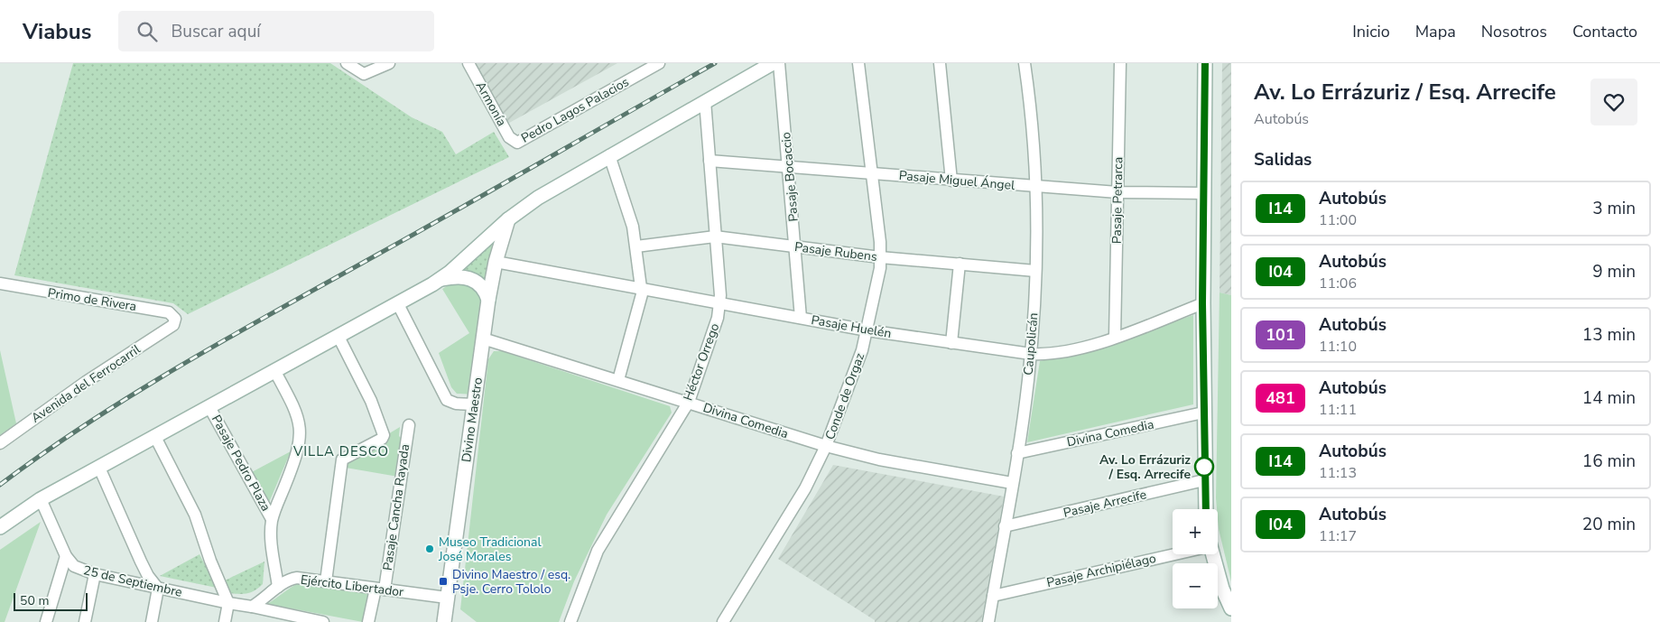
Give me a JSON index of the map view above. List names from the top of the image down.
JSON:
{
  "streets": {
    "main road": ["Divino Maestro"],
    "street": [
      "Armonía",
      "Pedro Lagos Palacios",
      "Pasaje Bocaccio",
      "Pasaje Miguel Ángel",
      "Pasaje Petrarca",
      "Pasaje Rubens",
      "Primo de Rivera",
      "Pasaje Huelén",
      "Caupolicán",
      "Héctor Orrego",
      "Avenida del Ferrocarril",
      "Conde de Orgaz",
      "Divina Comedia",
      "Pasaje Pedro Plaza",
      "Pasaje Arrecife",
      "Pasaje Cancha Rayada",
      "Pasaje Archipiélago",
      "25 de Septiembre",
      "Ejército Libertador"
    ]
  },
  "crossings": [
    ["Armonía", "Pedro Lagos Palacios"],
    ["Pasaje Bocaccio", "Pasaje Miguel Ángel"],
    ["Pasaje Bocaccio", "Pasaje Rubens"],
    ["Pasaje Bocaccio", "Pasaje Huelén"],
    ["Pasaje Miguel Ángel", "Pasaje Petrarca"],
    ["Pasaje Miguel Ángel", "Caupolicán"],
    ["Pasaje Miguel Ángel", "Héctor Orrego"],
    ["Pasaje Miguel Ángel", "Conde de Orgaz"],
    ["Pasaje Petrarca", "Pasaje Huelén"],
    ["Pasaje Rubens", "Caupolicán"],
    ["Pasaje Rubens", "Héctor Orrego"],
    ["Pasaje Rubens", "Conde de Orgaz"],
    ["Primo de Rivera", "Avenida del Ferrocarril"],
    ["Pasaje Huelén", "Caupolicán"],
    ["Pasaje Huelén", "Héctor Orrego"],
    ["Pasaje Huelén", "Conde de Orgaz"],
    ["Pasaje Huelén", "Divino Maestro"],
    ["Caupolicán", "Divina Comedia"],
    ["Caupolicán", "Pasaje Arrecife"],
    ["Caupolicán", "Pasaje Archipiélago"],
    ["Héctor Orrego", "Divina Comedia"],
    ["Conde de Orgaz", "Divina Comedia"],
    ["Divino Maestro", "Divina Comedia"],
    ["Divino Maestro", "Ejército Libertador"],
    ["Pasaje Cancha Rayada", "Ejército Libertador"]
  ],
  "districts": ["VILLA DESCO"],
  "places": {
    "other": ["Av. Lo Errázuriz / Esq. Arrecife", "Museo Tradicional José Morales"],
    "transit": ["Divino Maestro / esq. Psje. Cerro Tololo"]
  },
  "lines": ["bus line I14"],
  "scale_bar": "50 m",
  "page": {
    "header": "Viabus",
    "search": "Buscar aquí",
    "nav": [
      "Inicio",
      "Mapa",
      "Nosotros",
      "Contacto"
    ],
    "heading": [
      ["Av. Lo Errázuriz / Esq. Arrecife", "Autobús"],
      "Salidas"
    ],
    "list": [
      {
        "mark": "I14",
        "name": "Autobús",
        "note": "11:00",
        "value": "3 min"
      },
      {
        "mark": "I04",
        "name": "Autobús",
        "note": "11:06",
        "value": "9 min"
      },
      {
        "mark": "101",
        "name": "Autobús",
        "note": "11:10",
        "value": "13 min"
      },
      {
        "mark": "481",
        "name": "Autobús",
        "note": "11:11",
        "value": "14 min"
      },
      {
        "mark": "I14",
        "name": "Autobús",
        "note": "11:13",
        "value": "16 min"
      },
      {
        "mark": "I04",
        "name": "Autobús",
        "note": "11:17",
        "value": "20 min"
      }
    ],
    "map_buttons": ["+", "−"],
    "scale": "50 m"
  }
}
